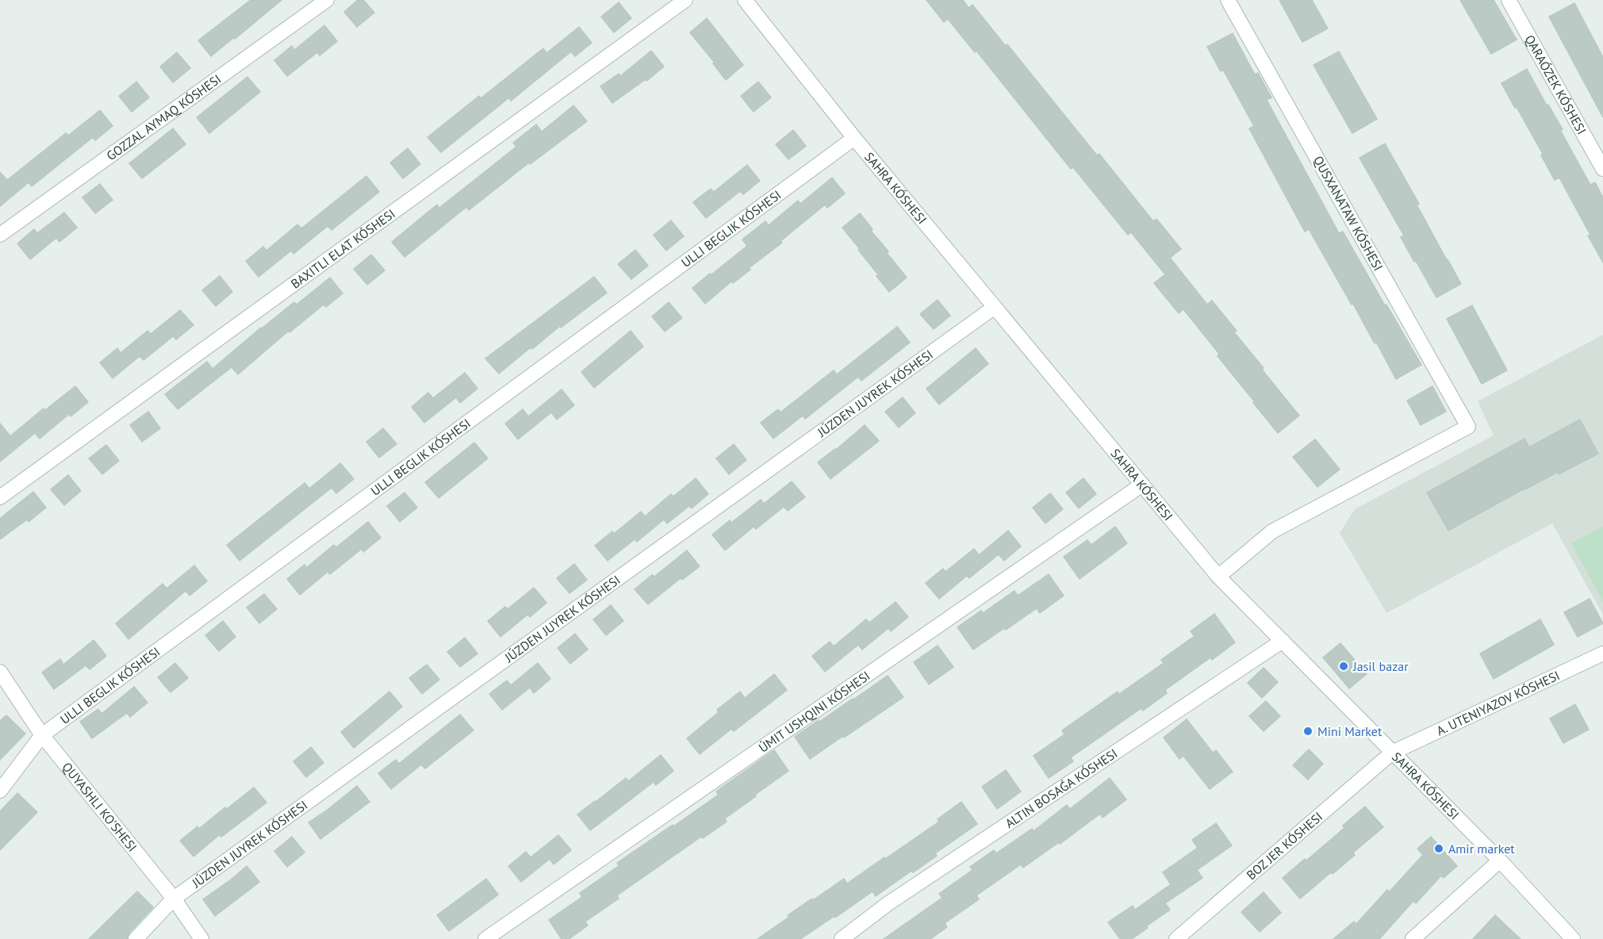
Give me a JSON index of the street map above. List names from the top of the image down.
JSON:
{
  "streets": {
    "street": [
      "QARAÓZEK KÓSHESI",
      "GOZZAL AYMAQ KÓSHESI",
      "SAHRA KÓSHESI",
      "QUSXANATAW KÓSHESI",
      "JÚZDEN JUYREK KÓSHESI",
      "A. UTENIYAZOV KÓSHESI",
      "QUYASHLI KO'SHESI",
      "BOZ JER KÓSHESI"
    ]
  },
  "crossings": [
    ["SAHRA KÓSHESI", "QUSXANATAW KÓSHESI"],
    ["SAHRA KÓSHESI", "JÚZDEN JUYREK KÓSHESI"],
    ["SAHRA KÓSHESI", "A. UTENIYAZOV KÓSHESI"],
    ["SAHRA KÓSHESI", "BOZ JER KÓSHESI"],
    ["JÚZDEN JUYREK KÓSHESI", "QUYASHLI KO'SHESI"],
    ["A. UTENIYAZOV KÓSHESI", "BOZ JER KÓSHESI"]
  ],
  "places": ["Jasil bazar", "Mini Market", "Amir market"]
}
